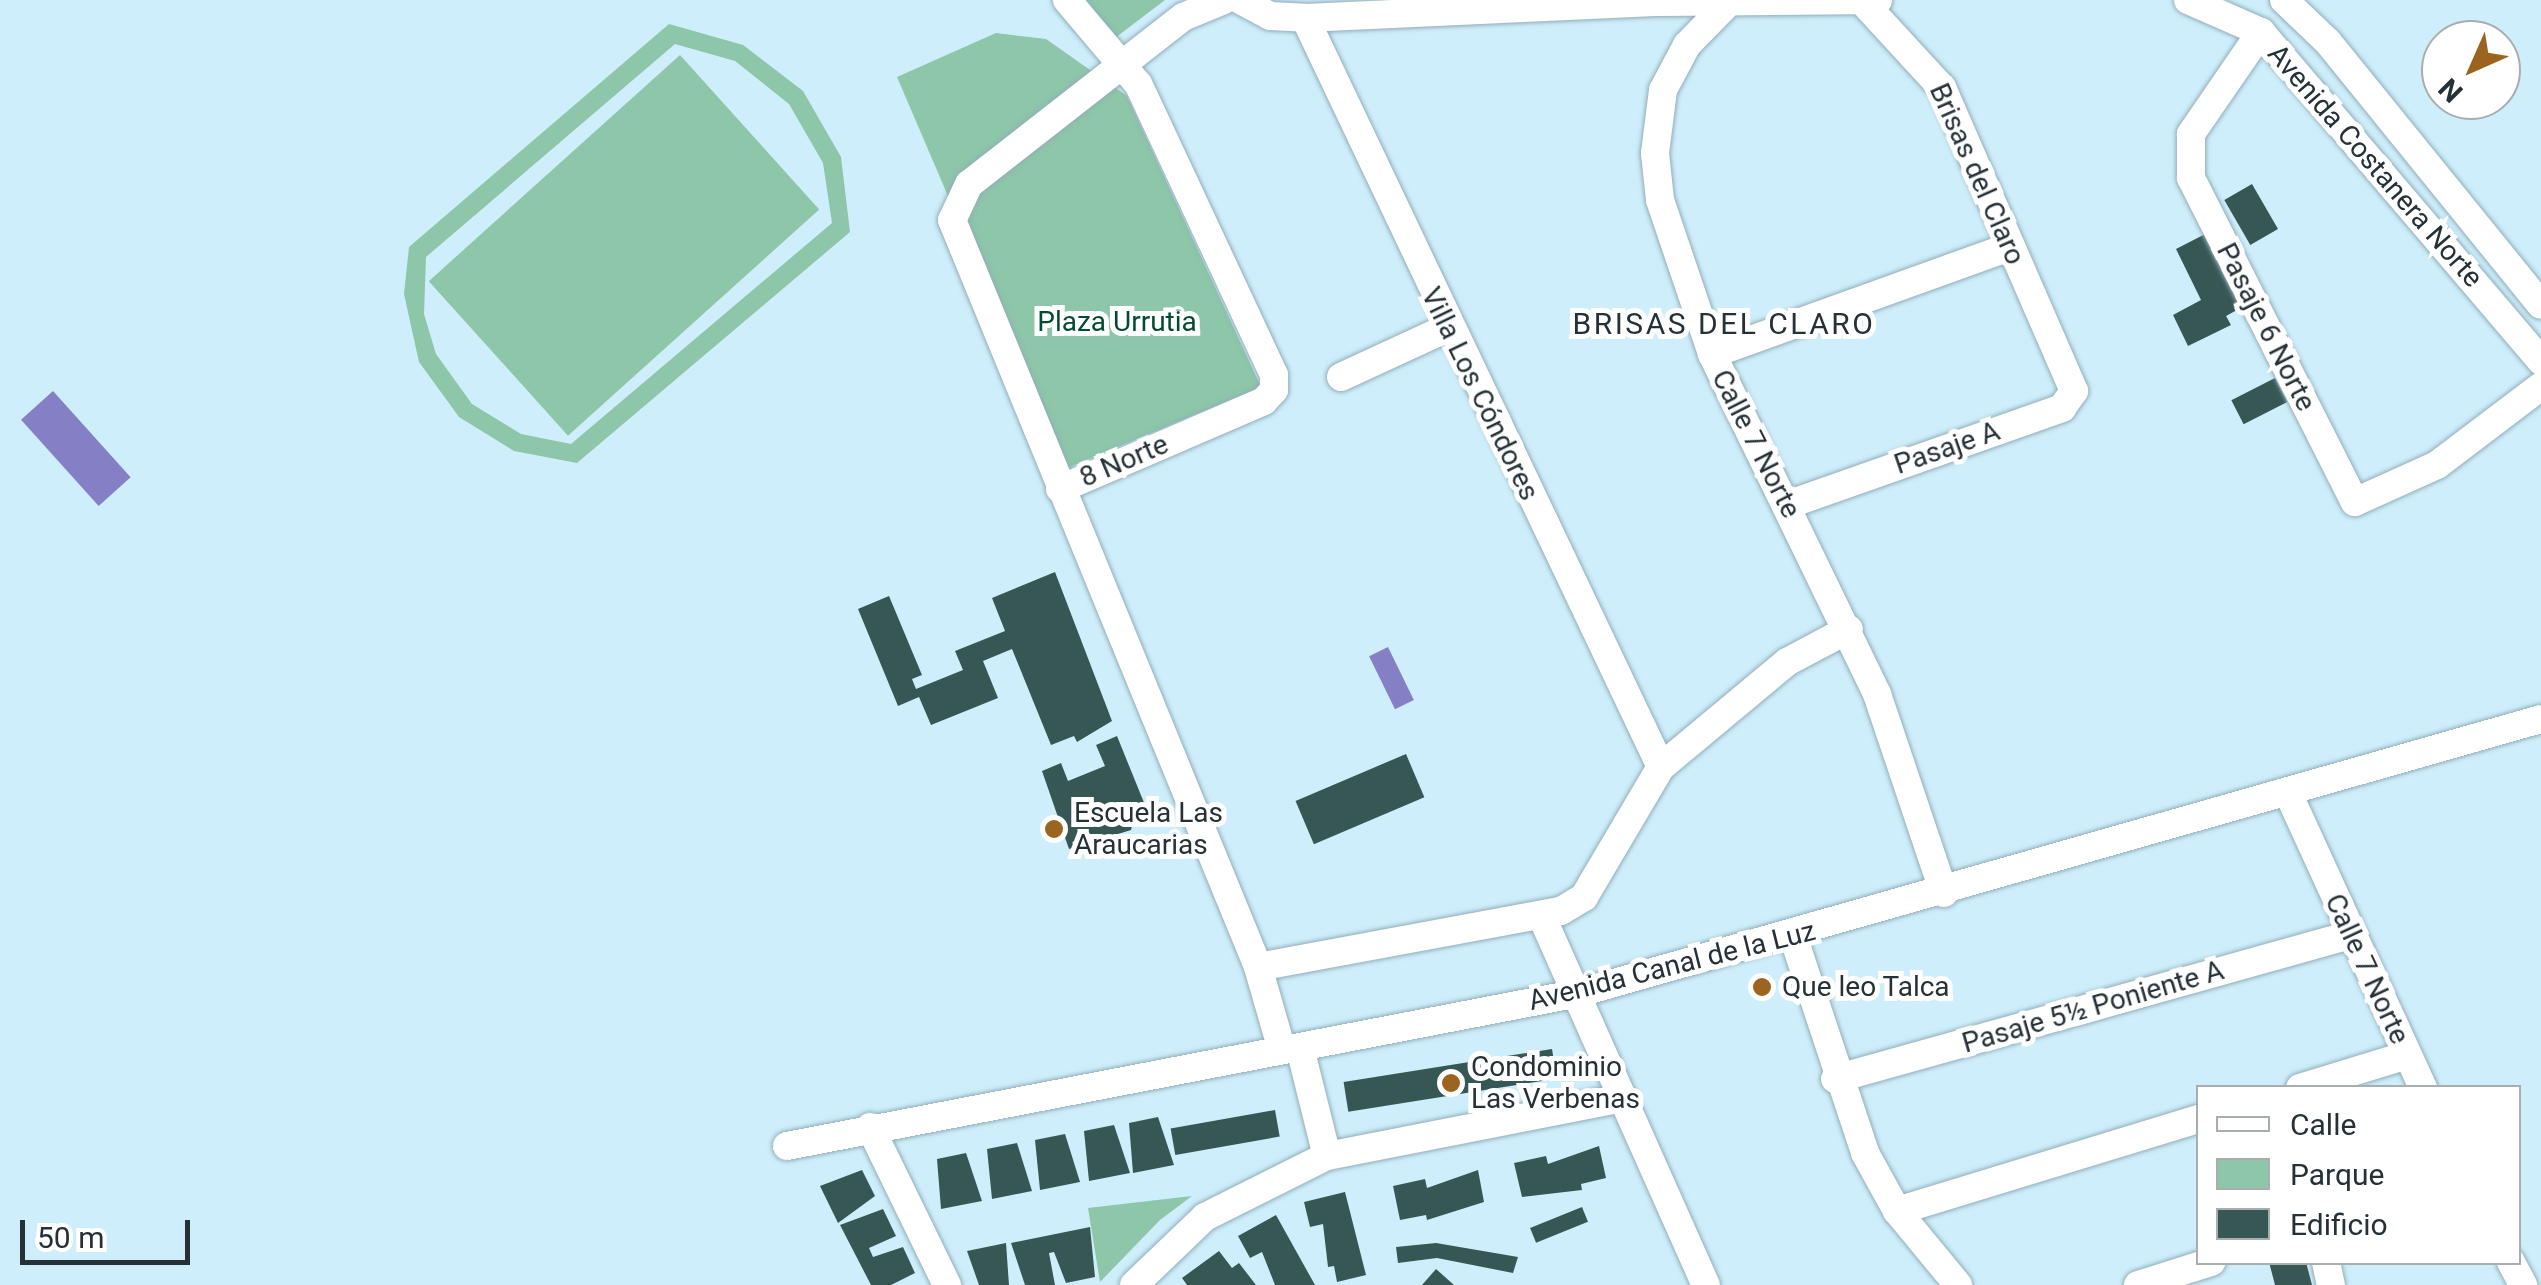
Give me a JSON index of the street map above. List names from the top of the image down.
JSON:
{
  "streets": {
    "street": [
      "Avenida Costanera Norte",
      "Brisas del Claro",
      "Pasaje 6 Norte",
      "Villa Los Cóndores",
      "Calle 7 Norte",
      "Pasaje A",
      "8 Norte",
      "Avenida Canal de la Luz",
      "Pasaje 5½ Poniente A"
    ]
  },
  "crossings": [
    ["Avenida Costanera Norte", "Pasaje 6 Norte"],
    ["Brisas del Claro", "Pasaje A"],
    ["Calle 7 Norte", "Pasaje A"],
    ["Calle 7 Norte", "Avenida Canal de la Luz"],
    ["Calle 7 Norte", "Pasaje 5½ Poniente A"],
    ["8 Norte", "Avenida Canal de la Luz"]
  ],
  "districts": ["BRISAS DEL CLARO"],
  "parks": ["Plaza Urrutia"],
  "places": ["Escuela Las Araucarias", "Que leo Talca", "Condominio Las Verbenas"],
  "legend": ["Calle", "Parque", "Edificio"],
  "scale_bar": "50 m",
  "north": "bottom left"
}
